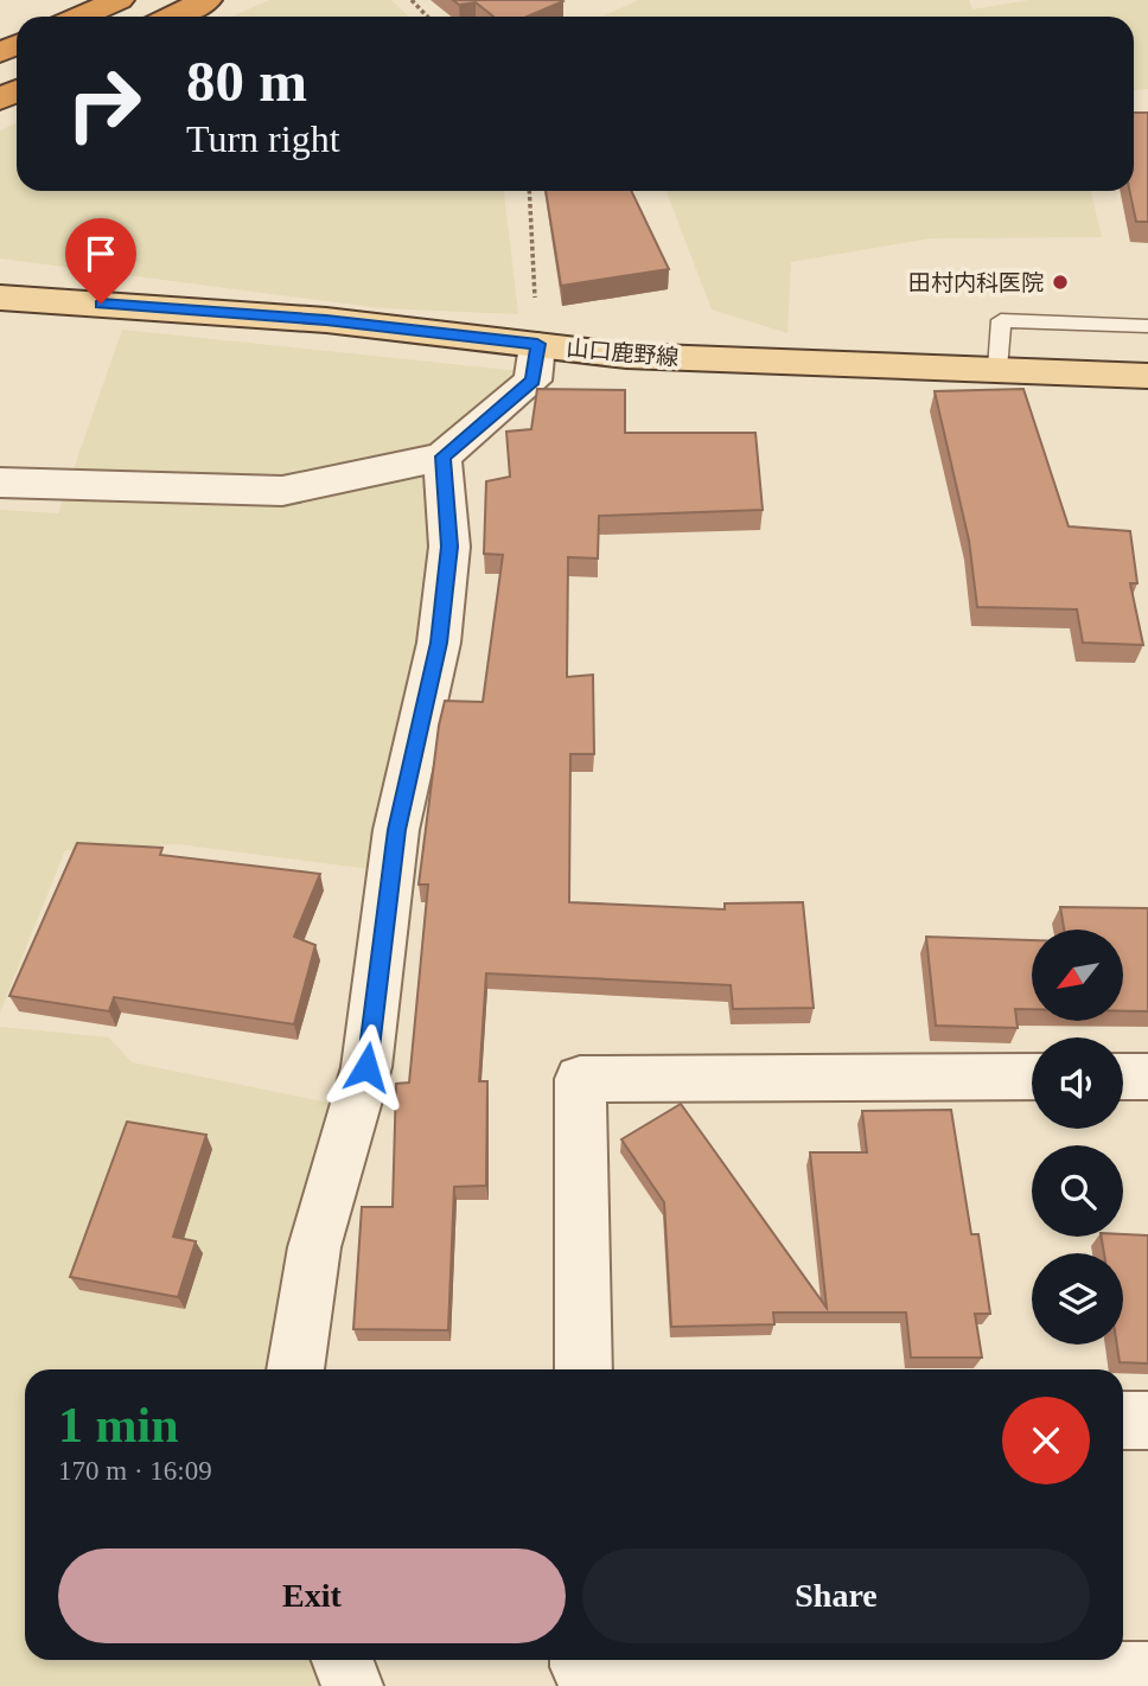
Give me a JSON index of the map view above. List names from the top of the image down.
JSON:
{
  "streets": {
    "main road": ["山口鹿野線"]
  },
  "places": ["田村内科医院"],
  "north": "bottom left",
  "page": {
    "turn": ["80 m", "Turn right"],
    "heading": ["1 min", "170 m · 16:09"],
    "buttons": ["Exit", "Share"]
  }
}
